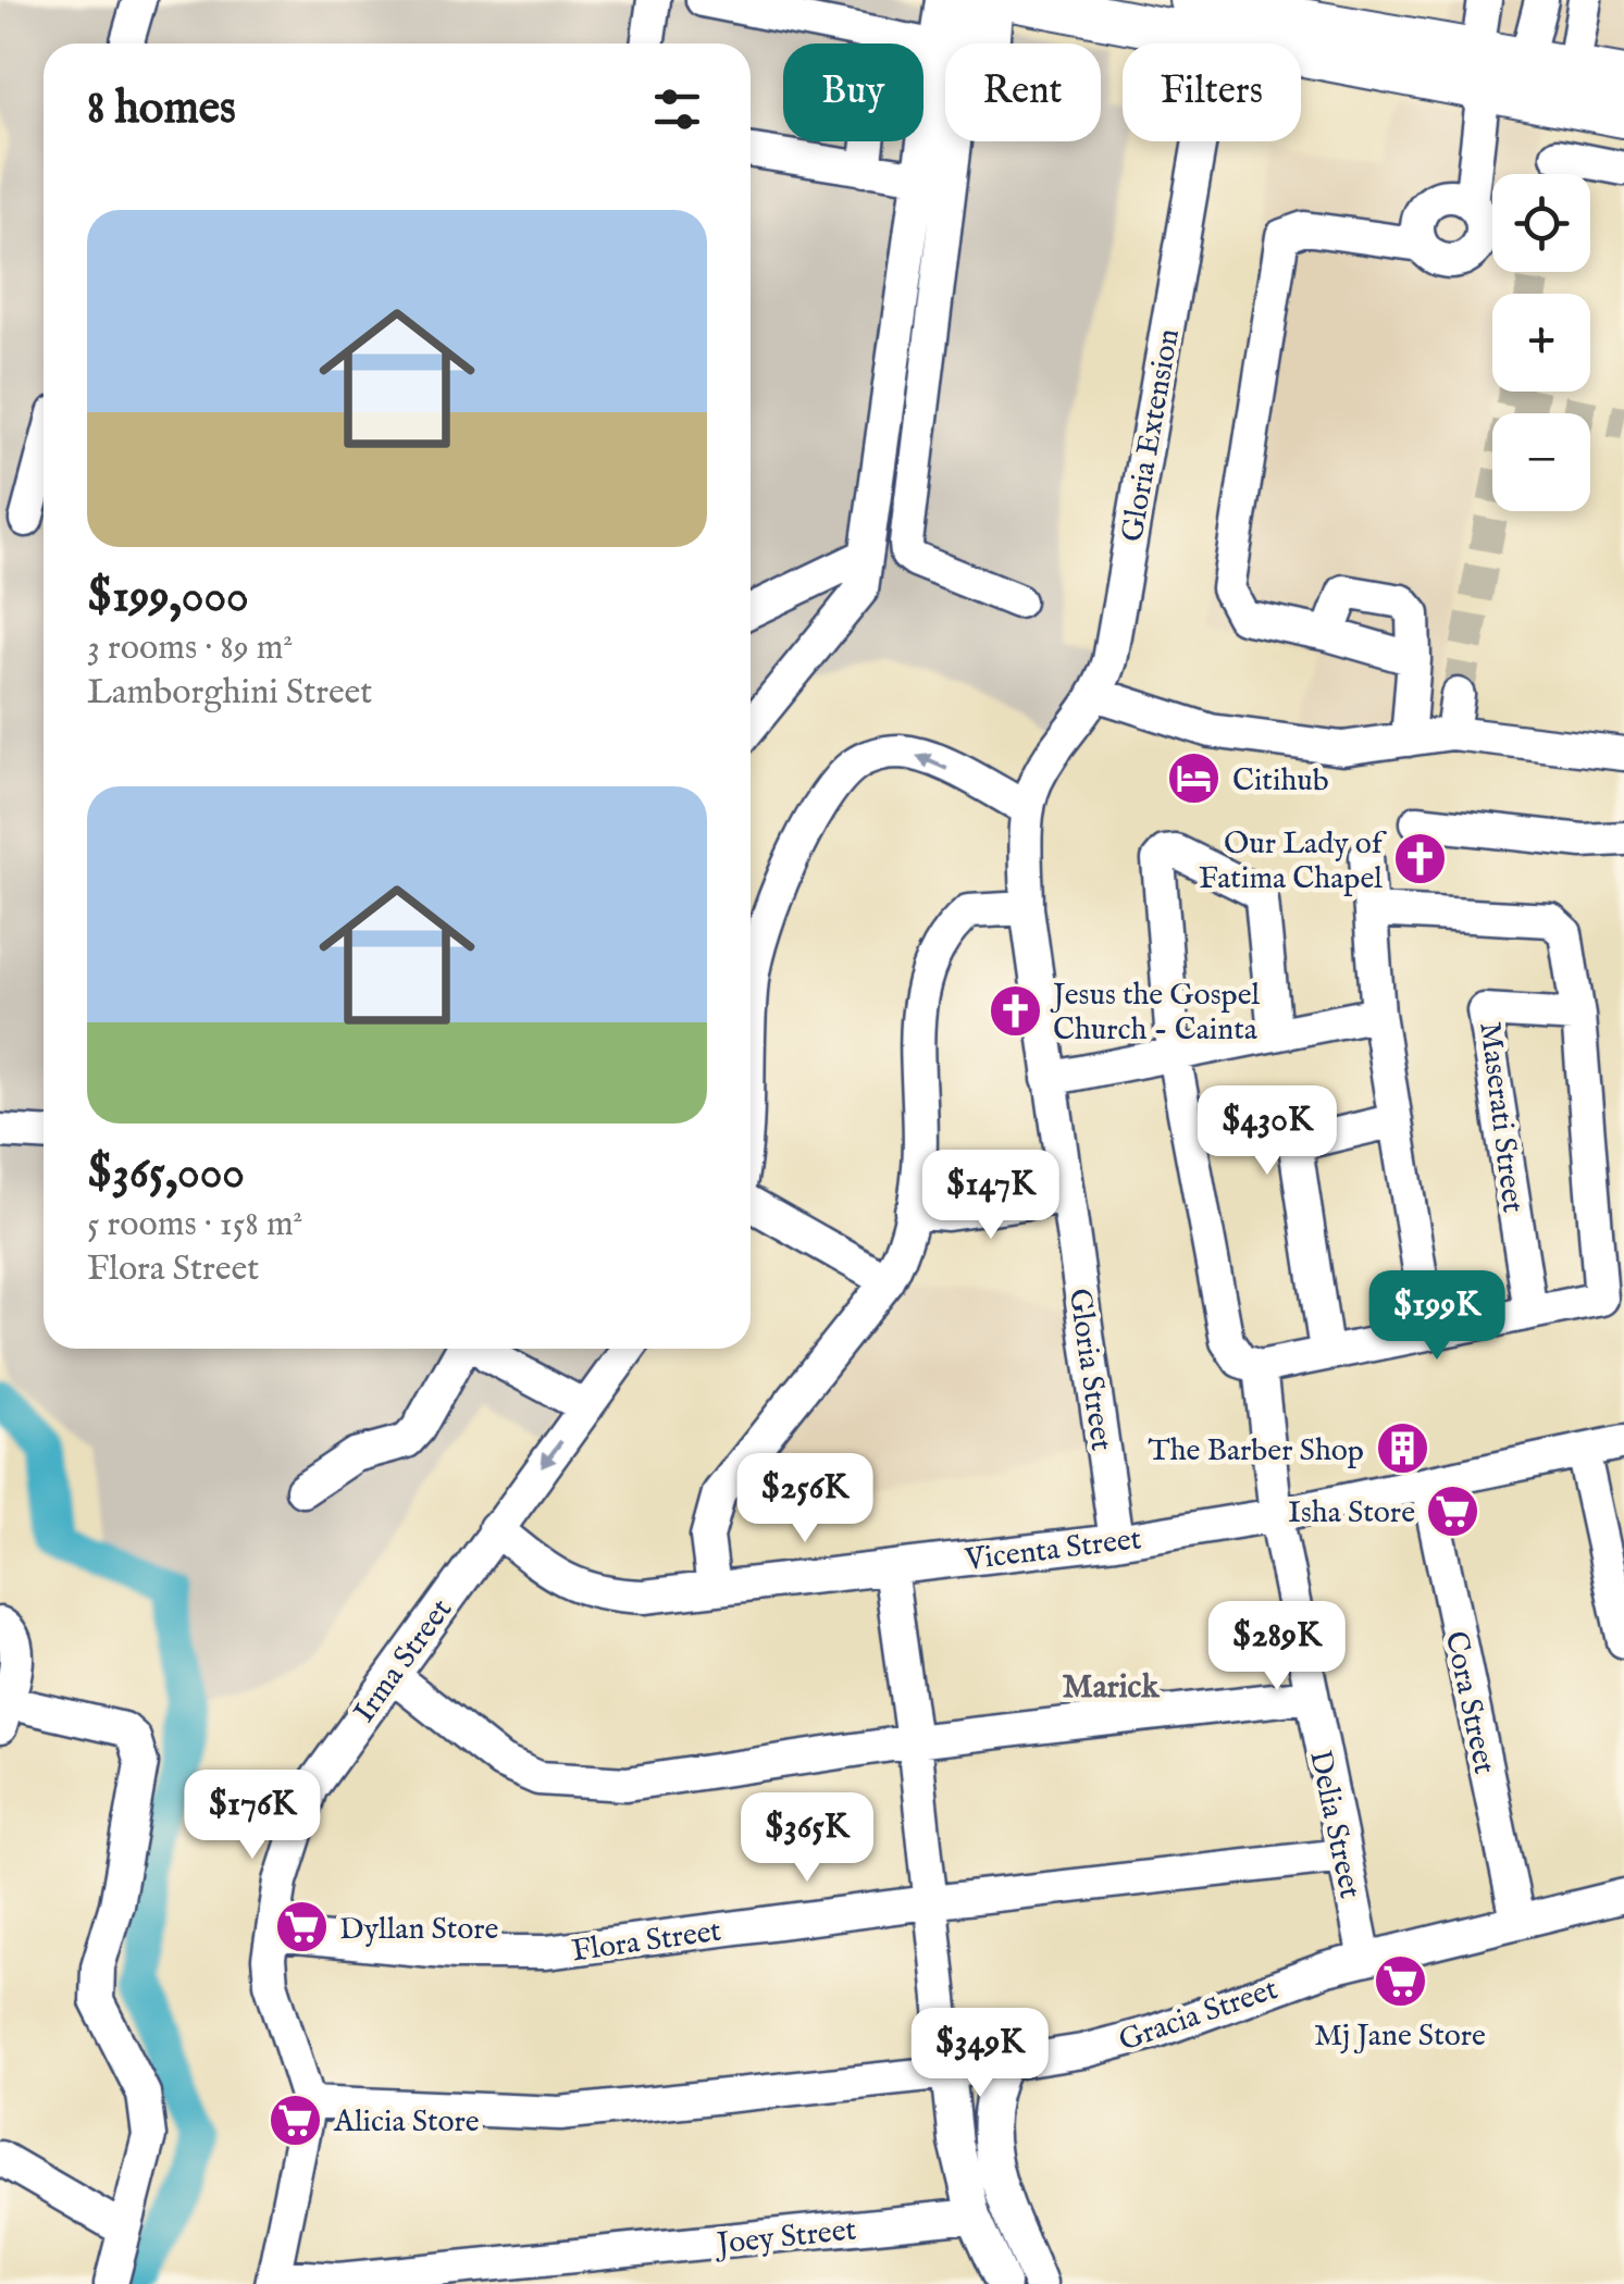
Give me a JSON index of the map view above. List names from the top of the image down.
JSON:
{
  "streets": {
    "street": [
      "Gloria Extension",
      "Maserati Street",
      "Gloria Street",
      "Vicenta Street",
      "Irma Street",
      "Cora Street",
      "Delia Street",
      "Flora Street",
      "Gracia Street",
      "Joey Street"
    ]
  },
  "crossings": [
    ["Gloria Extension", "Gloria Street"],
    ["Gloria Street", "Vicenta Street"],
    ["Vicenta Street", "Irma Street"],
    ["Vicenta Street", "Cora Street"],
    ["Vicenta Street", "Delia Street"],
    ["Irma Street", "Flora Street"],
    ["Irma Street", "Gracia Street"],
    ["Irma Street", "Joey Street"],
    ["Cora Street", "Gracia Street"],
    ["Delia Street", "Flora Street"],
    ["Delia Street", "Gracia Street"]
  ],
  "districts": ["Marick"],
  "places": {
    "hotel": ["Citihub"],
    "church": ["Our Lady of Fatima Chapel", "Jesus the Gospel Church - Cainta"],
    "building": ["The Barber Shop"],
    "supermarket": [
      "Isha Store",
      "Dyllan Store",
      "Mj Jane Store",
      "Alicia Store"
    ]
  },
  "page": {
    "chip": ["Buy", "Rent", "Filters"],
    "heading": "8 homes",
    "map_buttons": ["+", "−"],
    "list": [
      {
        "name": "$199,000",
        "note": "3 rooms · 89 m² · Lamborghini Street"
      },
      {
        "name": "$365,000",
        "note": "5 rooms · 158 m² · Flora Street"
      }
    ],
    "price": [
      "$430K",
      "$147K",
      "$199K",
      "$256K",
      "$289K",
      "$176K",
      "$365K",
      "$349K"
    ]
  }
}
